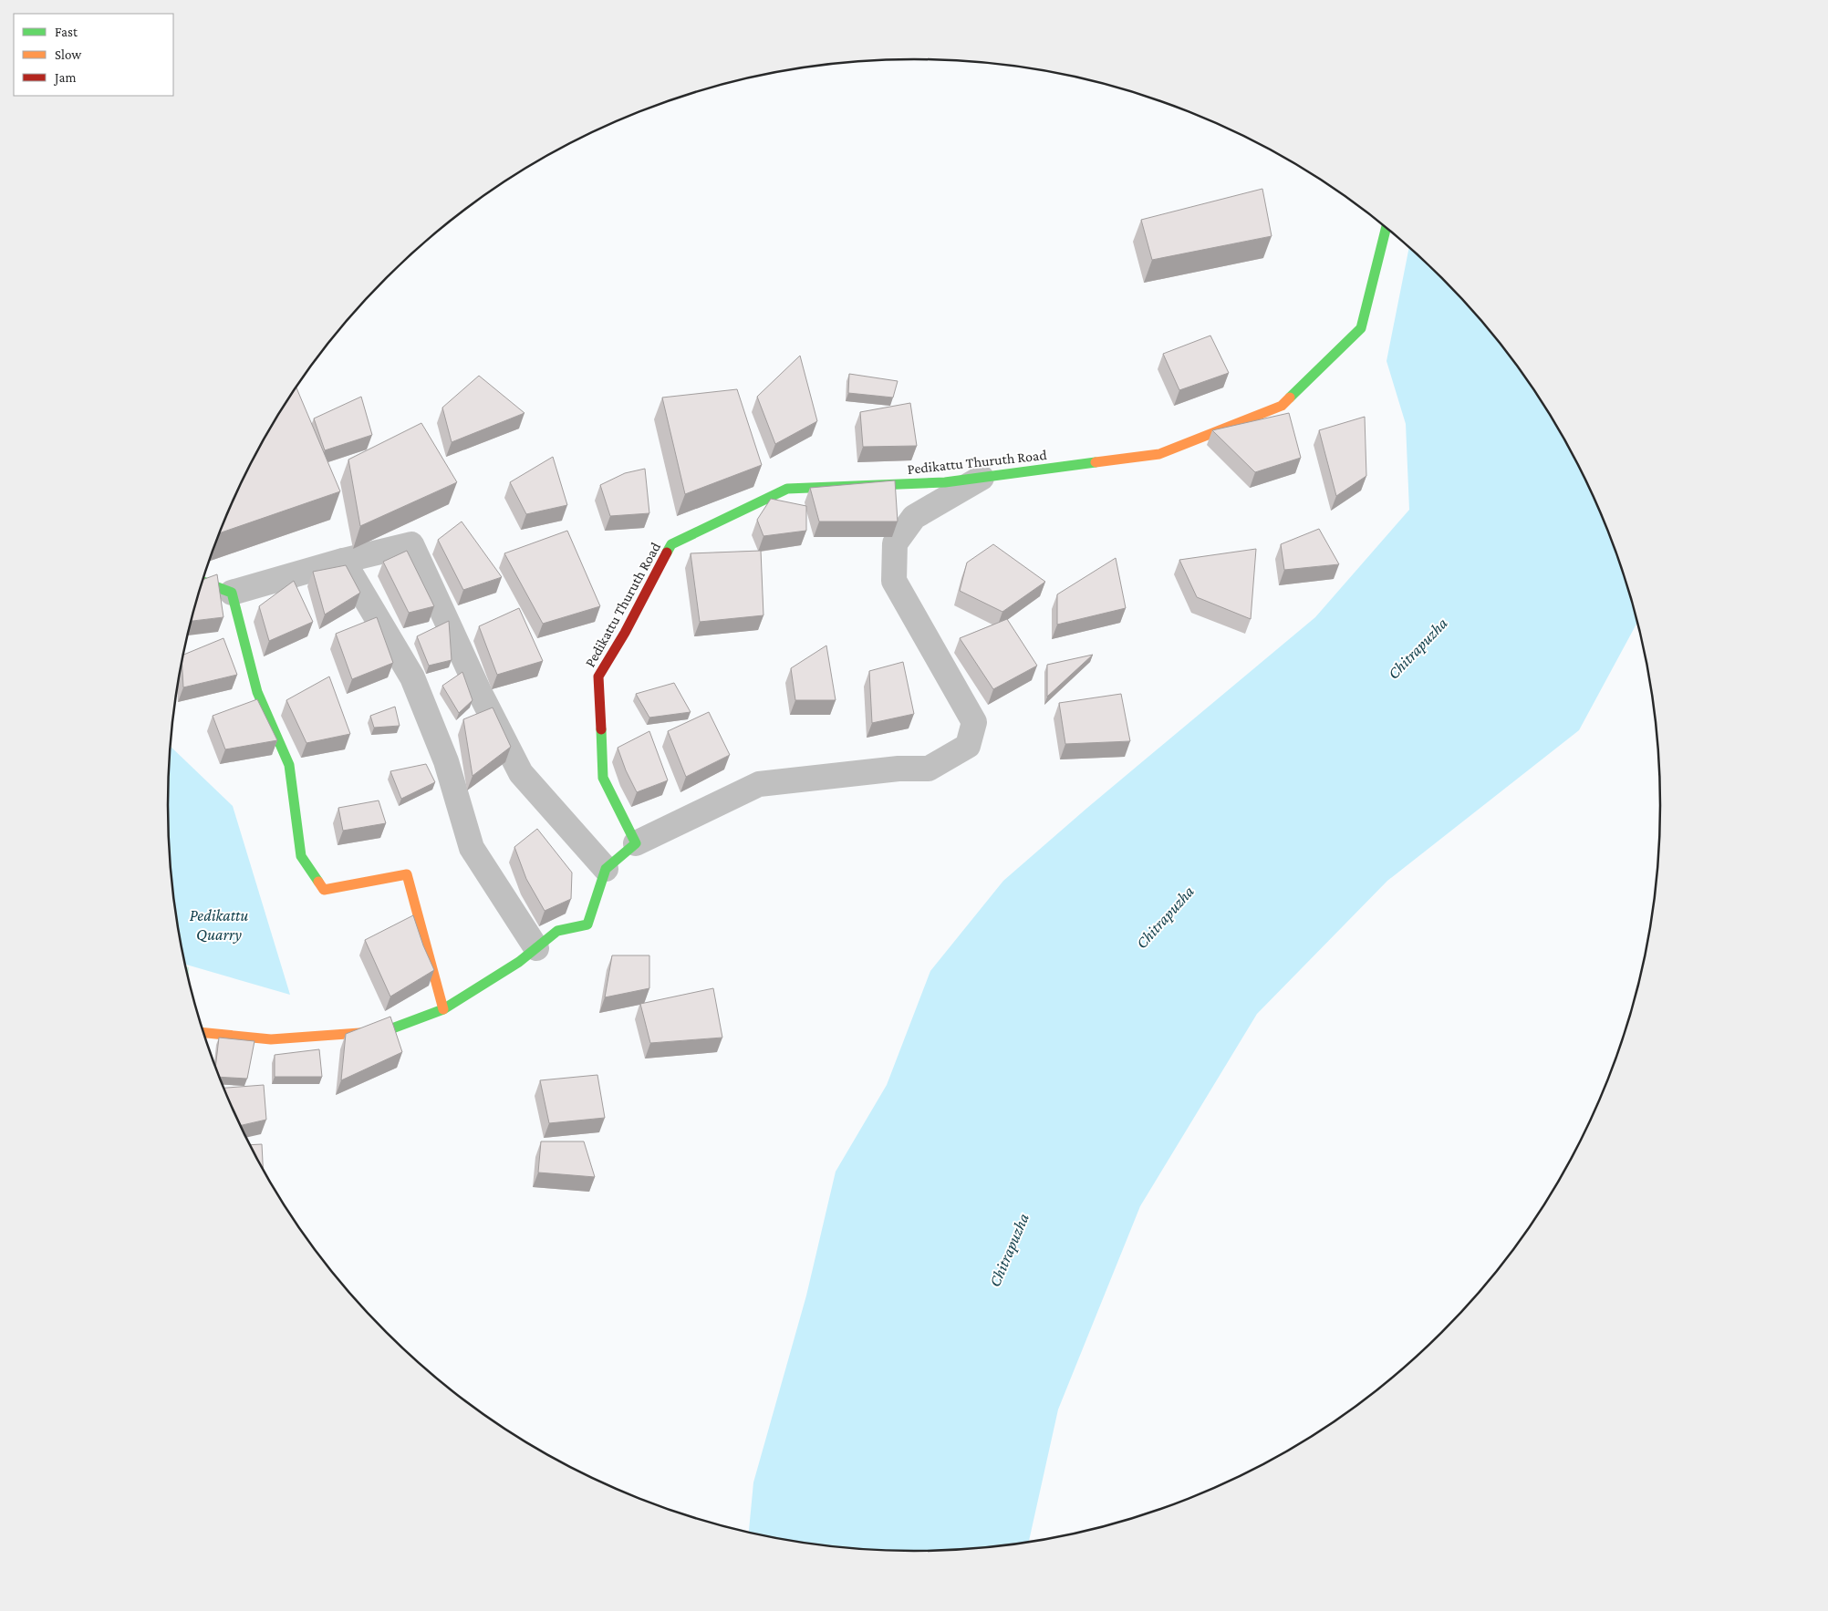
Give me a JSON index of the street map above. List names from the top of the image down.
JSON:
{
  "streets": {
    "street": ["Pedikattu Thuruth Road"]
  },
  "water": ["Chitrapuzha", "Pedikattu Quarry"],
  "legend": ["Fast", "Slow", "Jam"]
}
